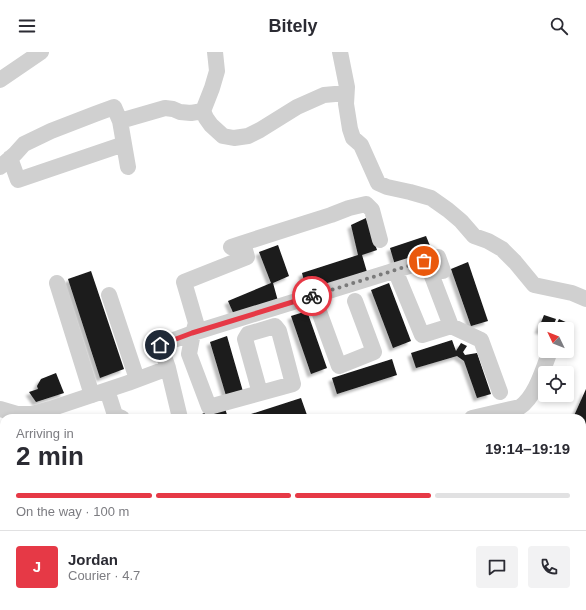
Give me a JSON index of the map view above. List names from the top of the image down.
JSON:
{
  "north": "top left",
  "page": {
    "header": "Bitely",
    "heading": ["2 min", "Arriving in", "19:14–19:19"],
    "panel": ["Jordan", "Courier · 4.7"],
    "bar": "On the way · 100 m",
    "round": "J"
  }
}
